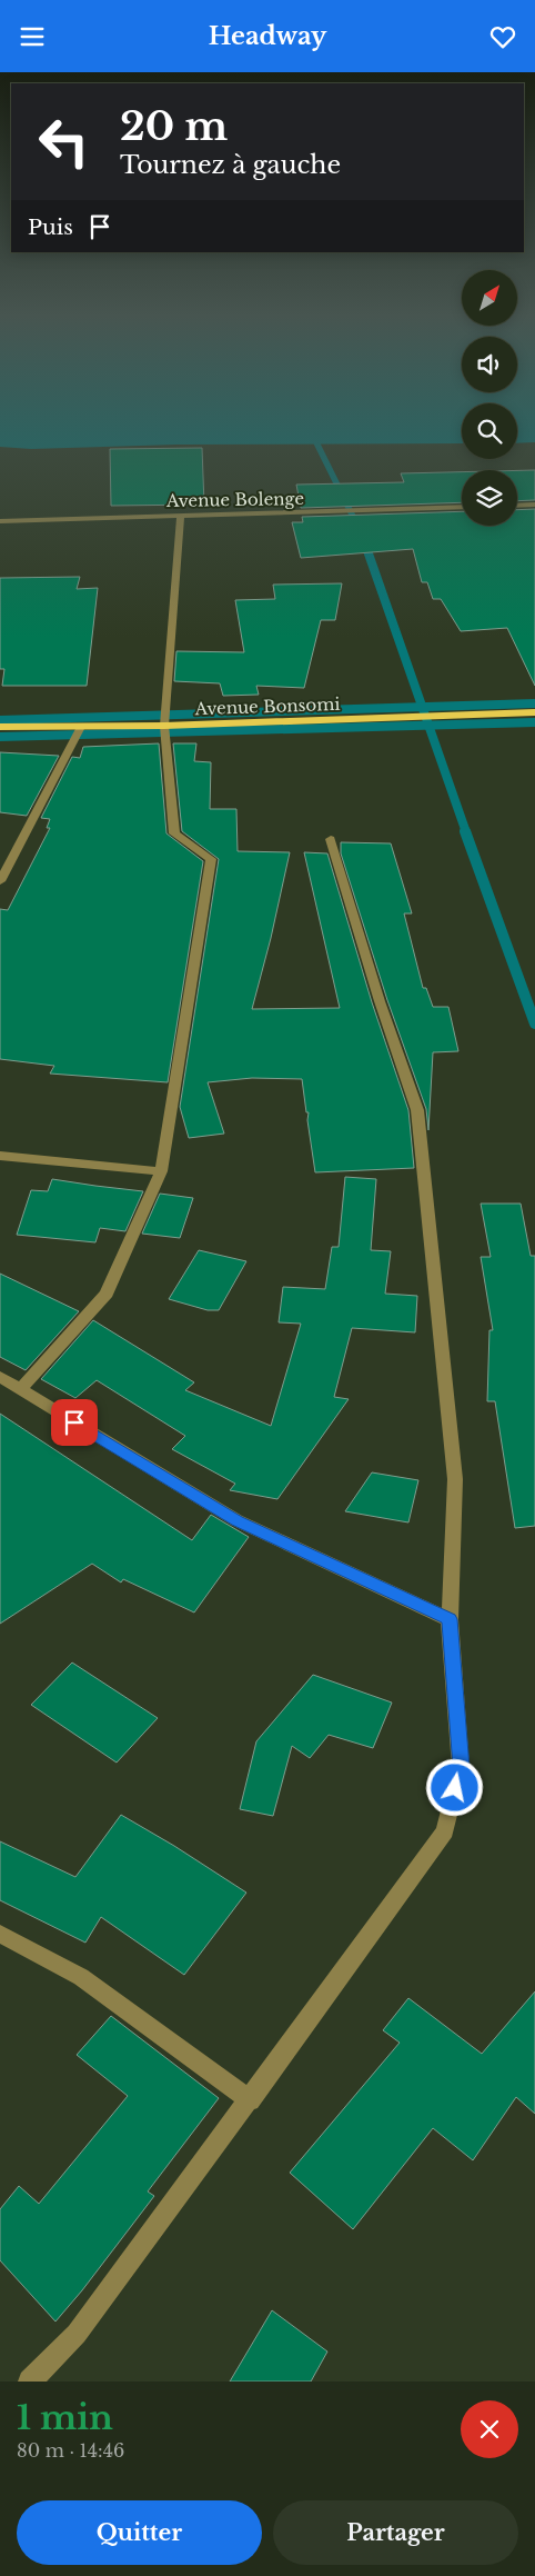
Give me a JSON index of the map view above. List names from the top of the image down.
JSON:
{
  "streets": {
    "main road": ["Avenue Bonsomi"],
    "street": ["Avenue Bolenge"]
  },
  "north": "top right",
  "page": {
    "header": "Headway",
    "turn": ["20 m", "Tournez à gauche"],
    "then": "Puis",
    "heading": ["1 min", "80 m · 14:46"],
    "buttons": ["Quitter", "Partager"]
  }
}
